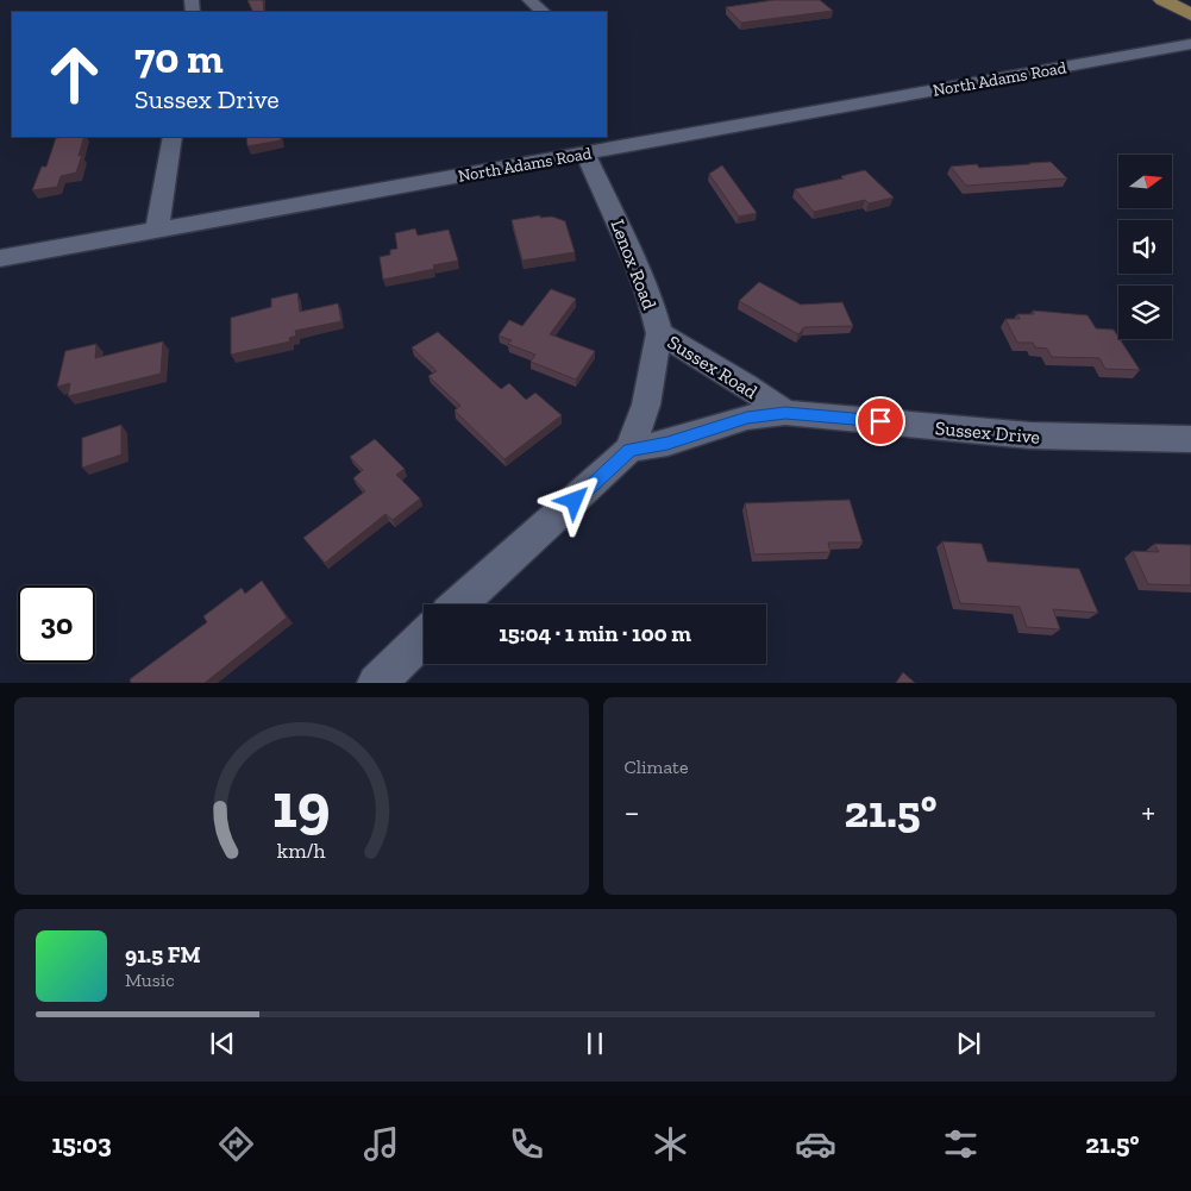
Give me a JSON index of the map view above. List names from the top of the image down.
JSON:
{
  "streets": {
    "street": [
      "North Adams Road",
      "Lenox Road",
      "Sussex Road",
      "Sussex Drive"
    ]
  },
  "crossings": [
    ["North Adams Road", "Lenox Road"],
    ["Lenox Road", "Sussex Road"],
    ["Sussex Road", "Sussex Drive"]
  ],
  "north": "right",
  "page": {
    "turn": ["70 m", "Sussex Drive"],
    "limit": "30",
    "trip": "15:04 · 1 min · 100 m",
    "tile": "Climate",
    "heat": ["−", "21.5°", "+"],
    "song": ["91.5 FM", "Music"],
    "tabs": ["15:03", "21.5°"],
    "gauge": ["19", "km/h"]
  }
}
